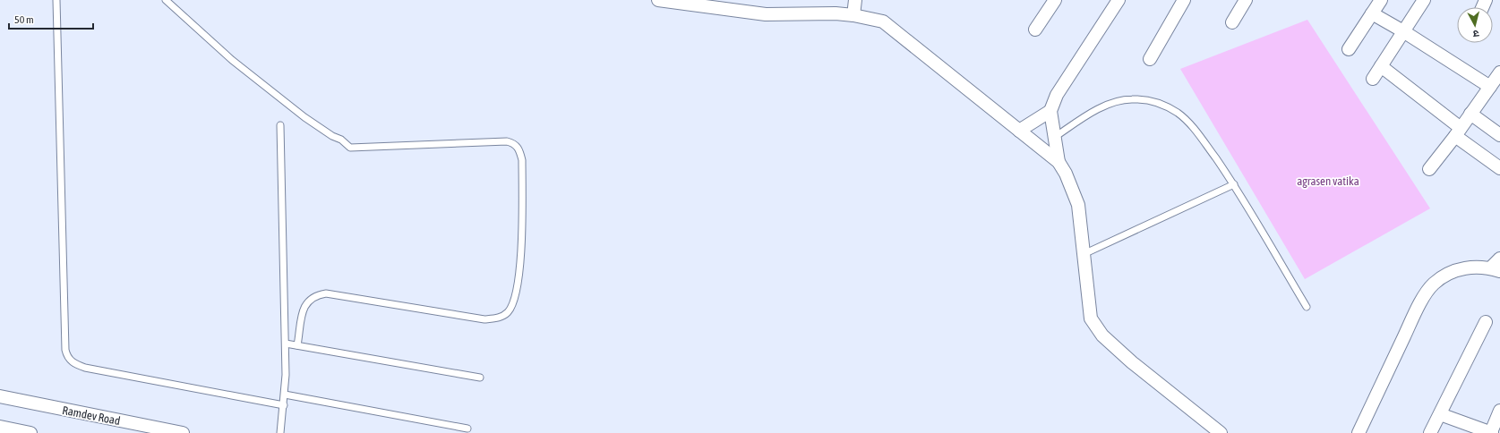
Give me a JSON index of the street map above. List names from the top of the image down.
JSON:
{
  "streets": {
    "street": ["Ramdev Road"]
  },
  "parks": ["agrasen vatika"],
  "scale_bar": "50 m",
  "north": "bottom"
}
